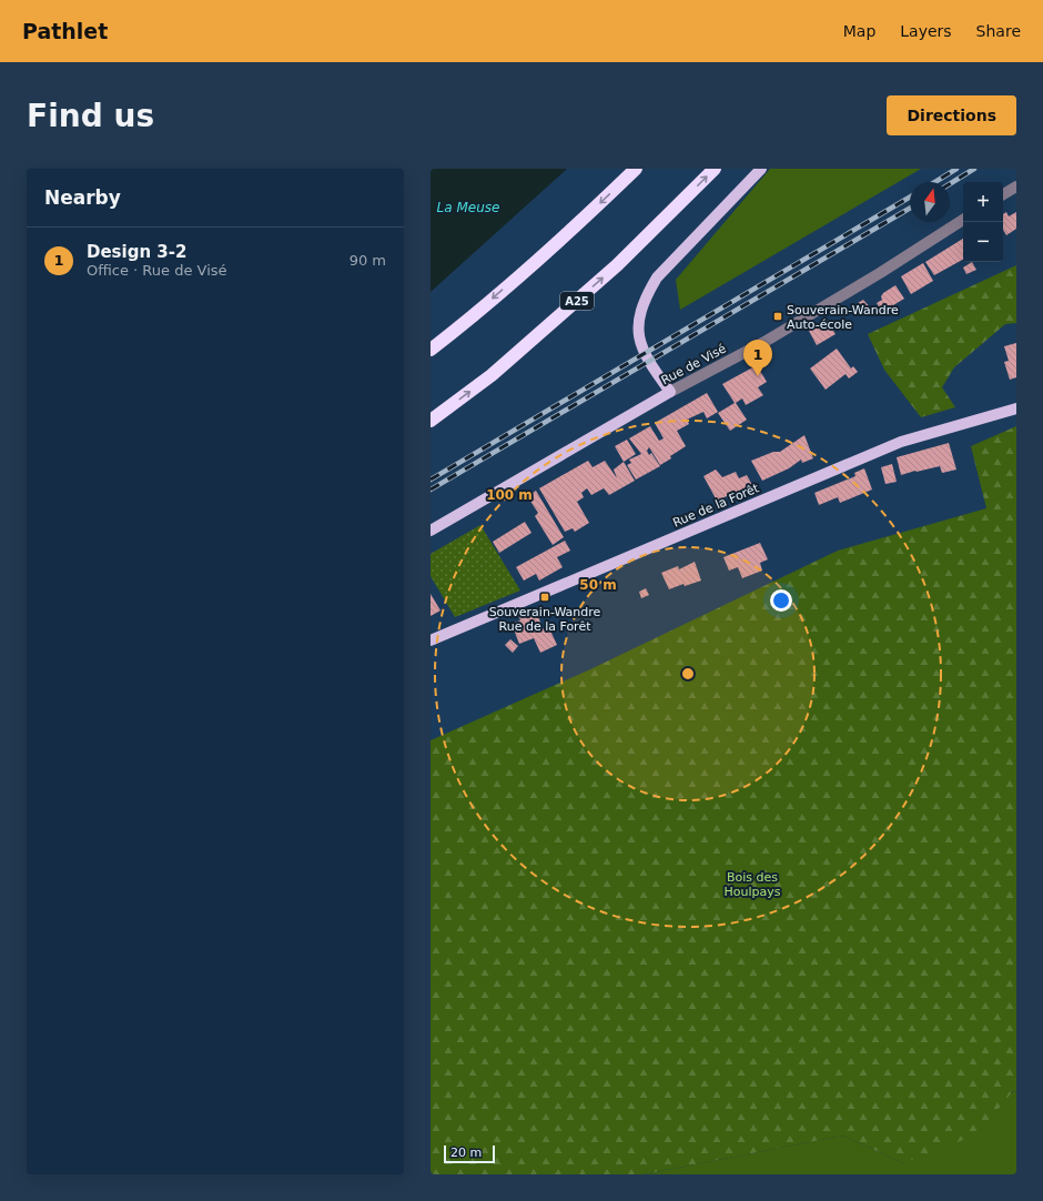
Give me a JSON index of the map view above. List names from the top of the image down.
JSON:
{
  "streets": {
    "highway": ["A25"],
    "main road": ["Rue de Visé", "Rue de la Forêt"]
  },
  "water": ["La Meuse"],
  "parks": ["Bois des Houlpays"],
  "places": {
    "transit": ["Souverain-Wandre Auto-école", "Souverain-Wandre Rue de la Forêt"]
  },
  "scale_bar": "20 m",
  "north": "top",
  "page": {
    "header": "Pathlet",
    "nav": ["Map", "Layers", "Share"],
    "buttons": "Directions",
    "title": "Find us",
    "heading": "Nearby",
    "map_buttons": ["+", "−"],
    "list": [
      {
        "mark": "1",
        "name": "Design 3-2",
        "note": "Office · Rue de Visé",
        "value": "90 m"
      }
    ],
    "pins": "1",
    "scale": "20 m"
  },
  "rings": ["100 m", "50 m"]
}
